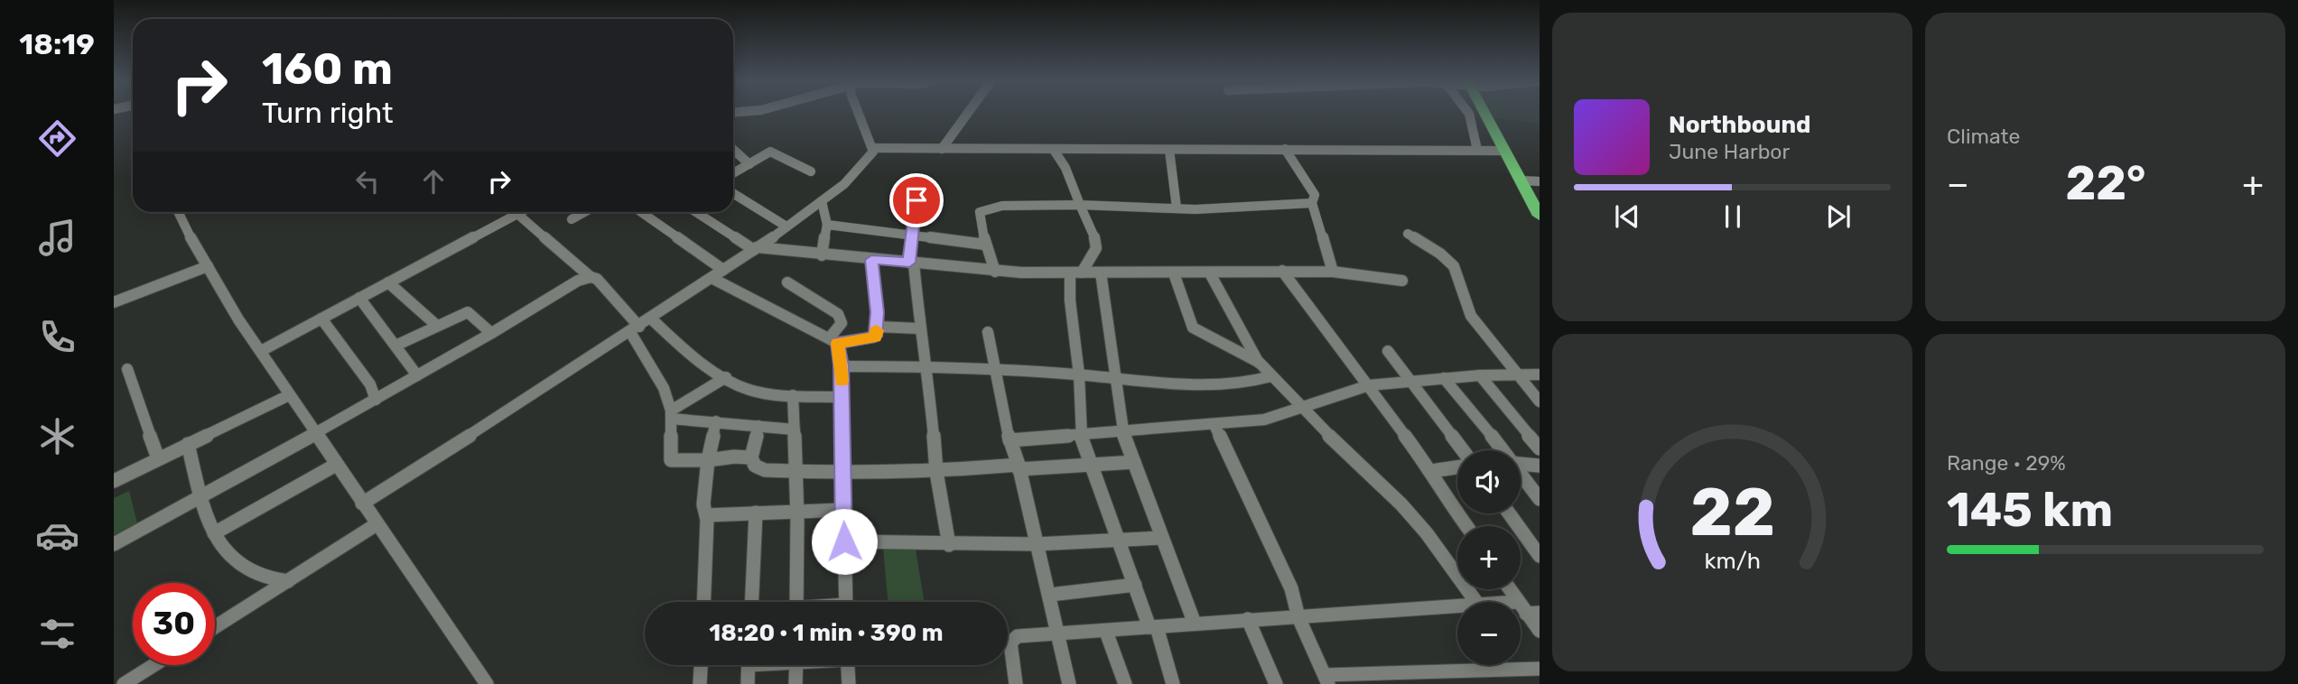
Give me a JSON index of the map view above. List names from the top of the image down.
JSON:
{
  "page": {
    "tabs": "18:19",
    "tile": [
      "Climate",
      ["Range · 29%", "145 km"]
    ],
    "turn": ["160 m", "Turn right"],
    "song": ["Northbound", "June Harbor"],
    "heat": ["−", "22°", "+"],
    "map_buttons": ["+", "−"],
    "limit": "30",
    "trip": "18:20 · 1 min · 390 m",
    "gauge": ["22", "km/h"]
  }
}
